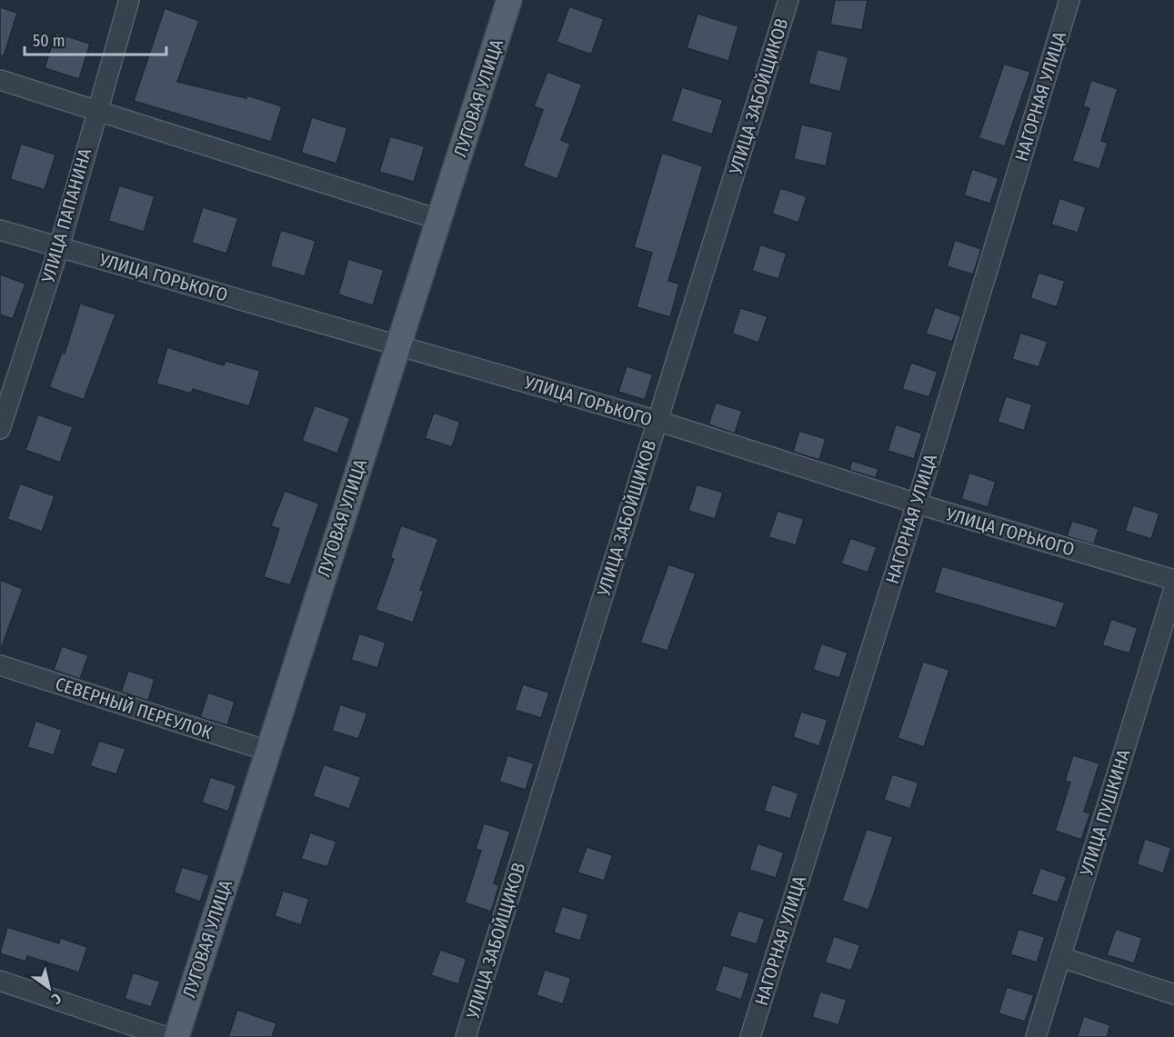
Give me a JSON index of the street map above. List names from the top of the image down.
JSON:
{
  "streets": {
    "main road": ["ЛУГОВАЯ УЛИЦА"],
    "street": [
      "УЛИЦА ЗАБОЙЩИКОВ",
      "НАГОРНАЯ УЛИЦА",
      "УЛИЦА ПАПАНИНА",
      "УЛИЦА ГОРЬКОГО",
      "СЕВЕРНЫЙ ПЕРЕУЛОК",
      "УЛИЦА ПУШКИНА"
    ]
  },
  "crossings": [
    ["УЛИЦА ЗАБОЙЩИКОВ", "УЛИЦА ГОРЬКОГО"],
    ["НАГОРНАЯ УЛИЦА", "УЛИЦА ГОРЬКОГО"],
    ["ЛУГОВАЯ УЛИЦА", "УЛИЦА ГОРЬКОГО"],
    ["ЛУГОВАЯ УЛИЦА", "СЕВЕРНЫЙ ПЕРЕУЛОК"],
    ["УЛИЦА ПАПАНИНА", "УЛИЦА ГОРЬКОГО"]
  ],
  "scale_bar": "50 m",
  "north": "bottom right"
}
